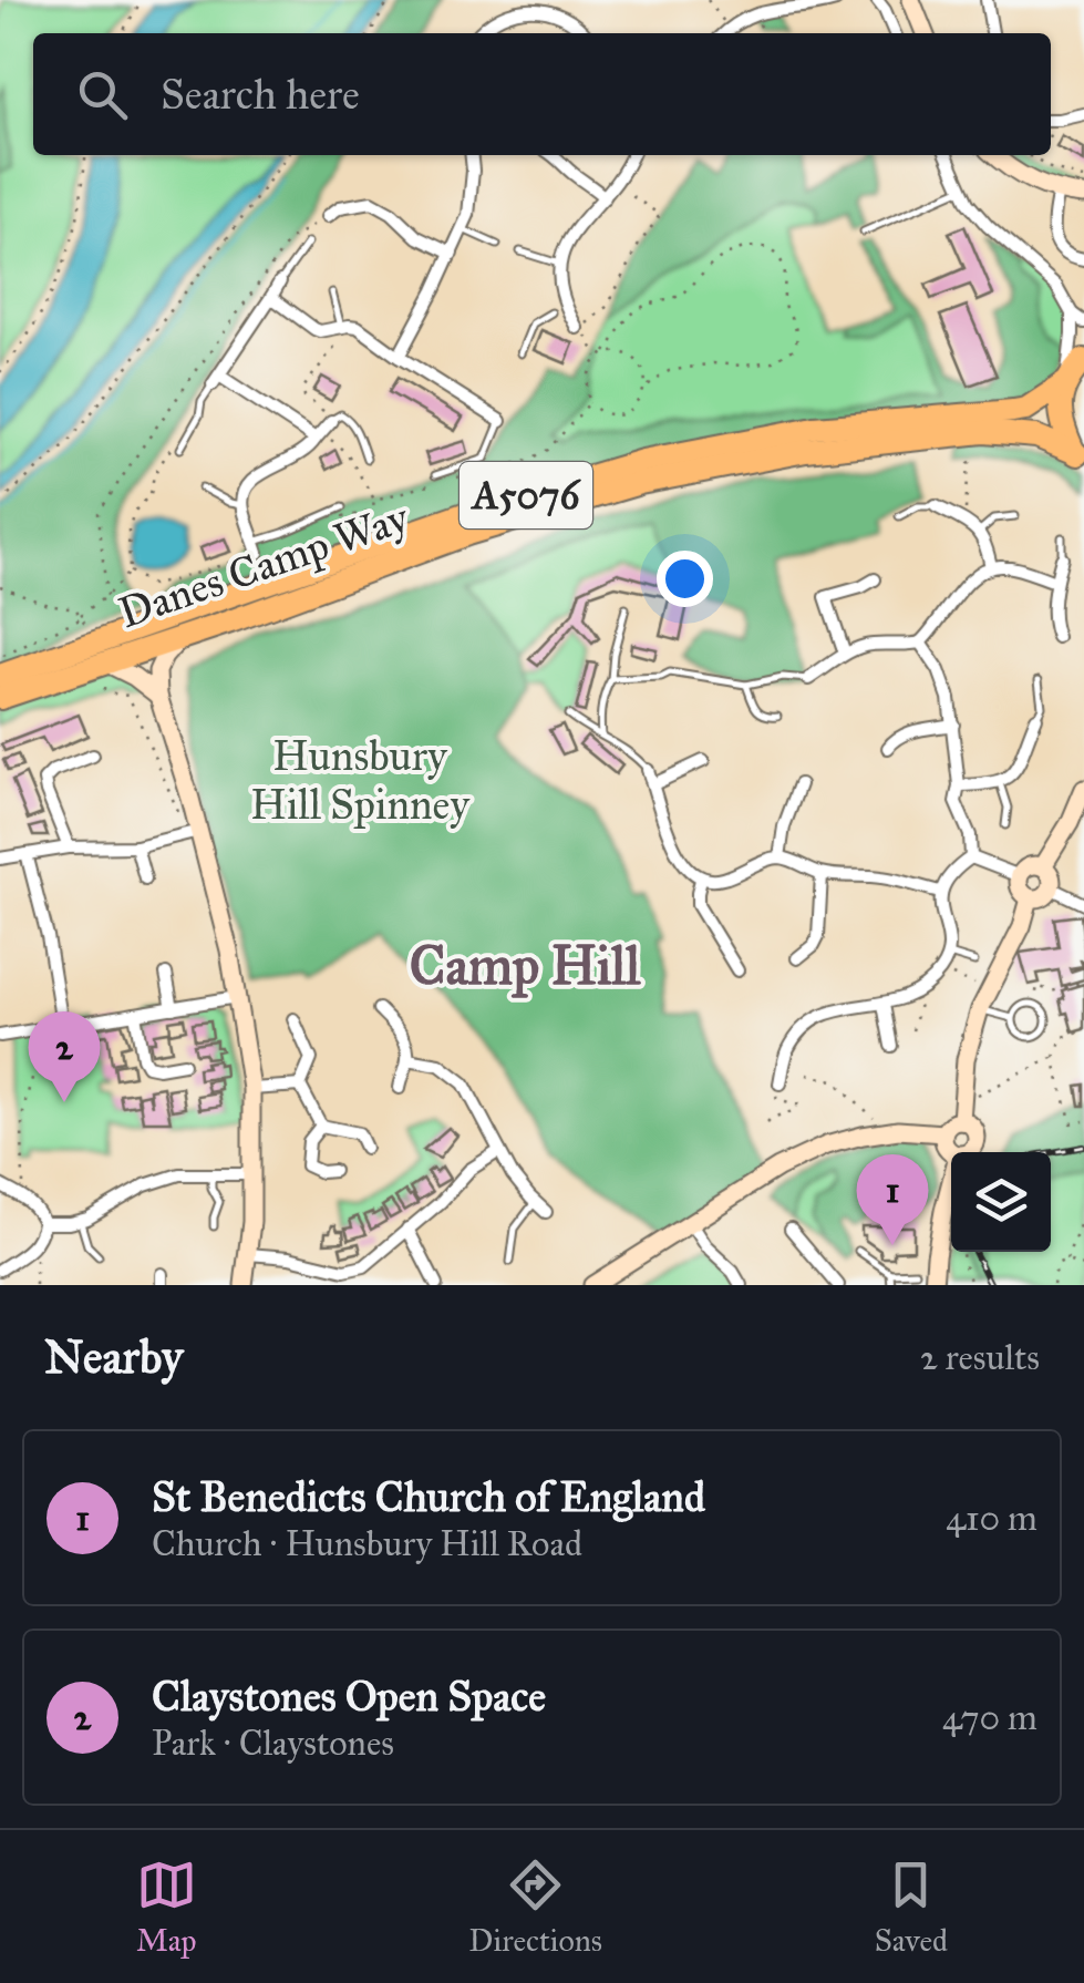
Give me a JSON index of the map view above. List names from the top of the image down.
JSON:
{
  "streets": {
    "highway": ["A5076", "Danes Camp Way"]
  },
  "districts": ["Camp Hill"],
  "parks": ["Hunsbury Hill Spinney"],
  "page": {
    "search": "Search here",
    "pins": ["2", "1"],
    "heading": ["Nearby", "2 results"],
    "list": [
      {
        "mark": "1",
        "name": "St Benedicts Church of England",
        "note": "Church · Hunsbury Hill Road",
        "value": "410 m"
      },
      {
        "mark": "2",
        "name": "Claystones Open Space",
        "note": "Park · Claystones",
        "value": "470 m"
      }
    ],
    "nav": ["Map", "Directions", "Saved"]
  }
}
